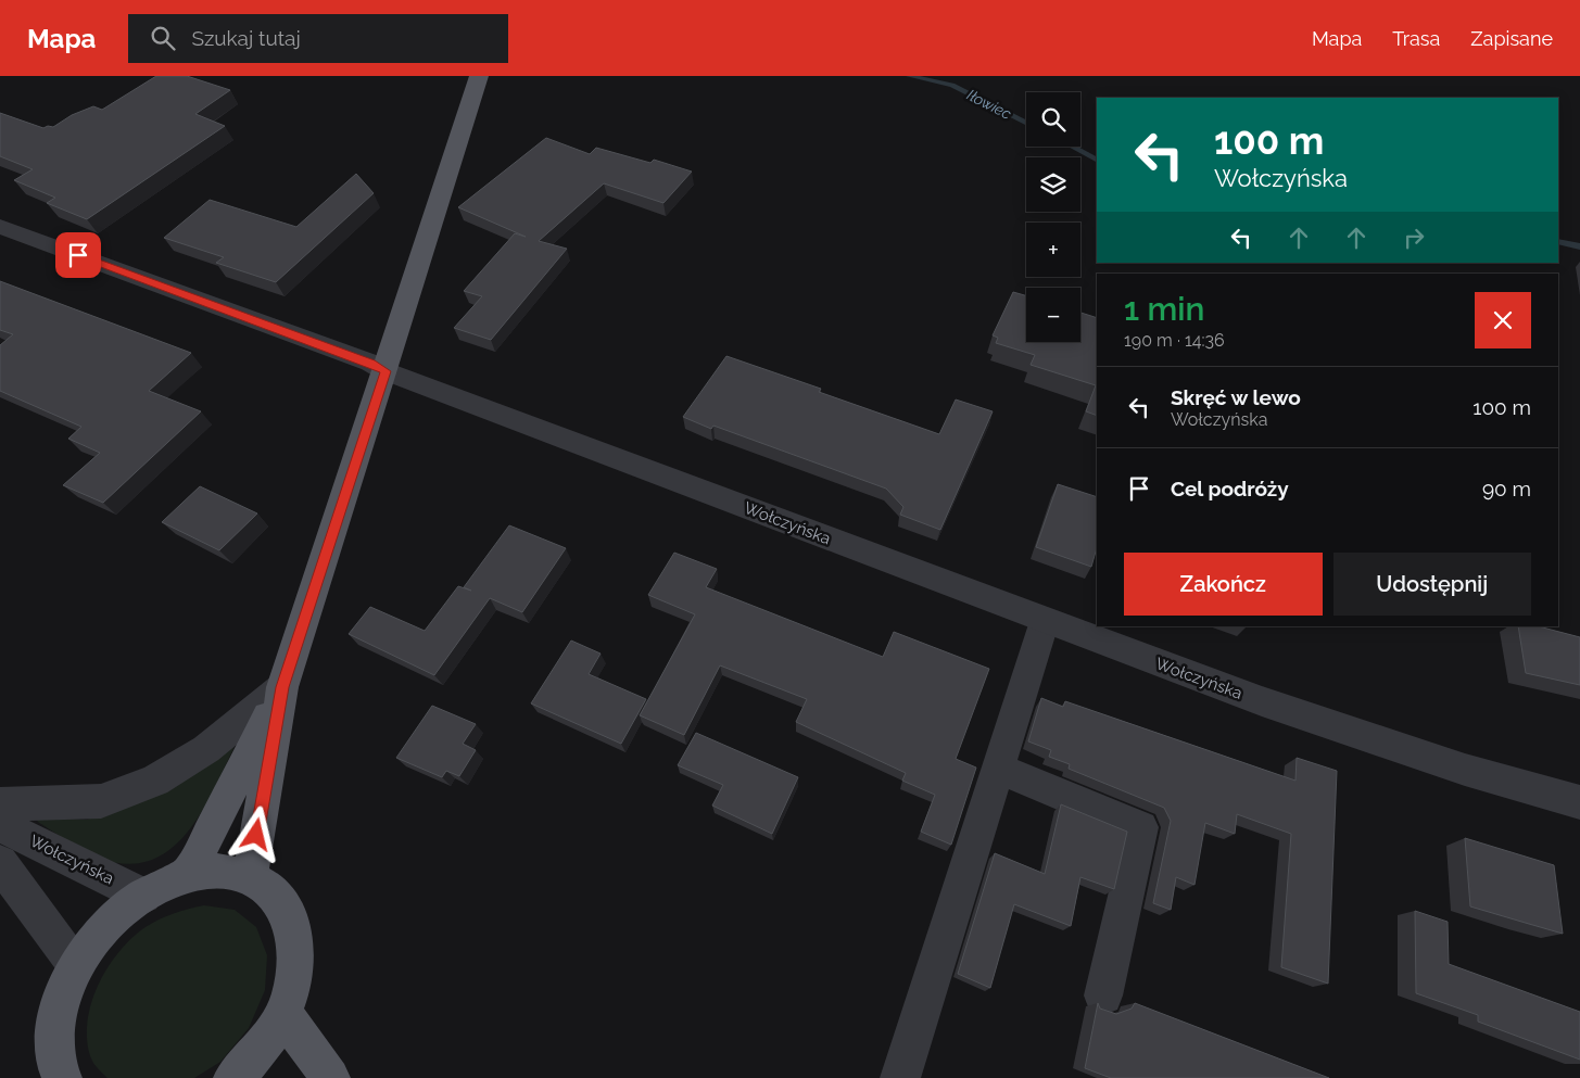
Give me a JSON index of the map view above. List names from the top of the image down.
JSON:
{
  "streets": {
    "street": ["Wołczyńska"]
  },
  "water": ["Iłowiec"],
  "page": {
    "header": "Mapa",
    "search": "Szukaj tutaj",
    "nav": ["Mapa", "Trasa", "Zapisane"],
    "map_buttons": ["+", "−"],
    "turn": ["100 m", "Wołczyńska"],
    "heading": ["1 min", "190 m · 14:36"],
    "list": [
      {
        "name": "Skręć w lewo",
        "note": "Wołczyńska",
        "value": "100 m"
      },
      {
        "name": "Cel podróży",
        "value": "90 m"
      }
    ],
    "buttons": ["Zakończ", "Udostępnij"]
  }
}
